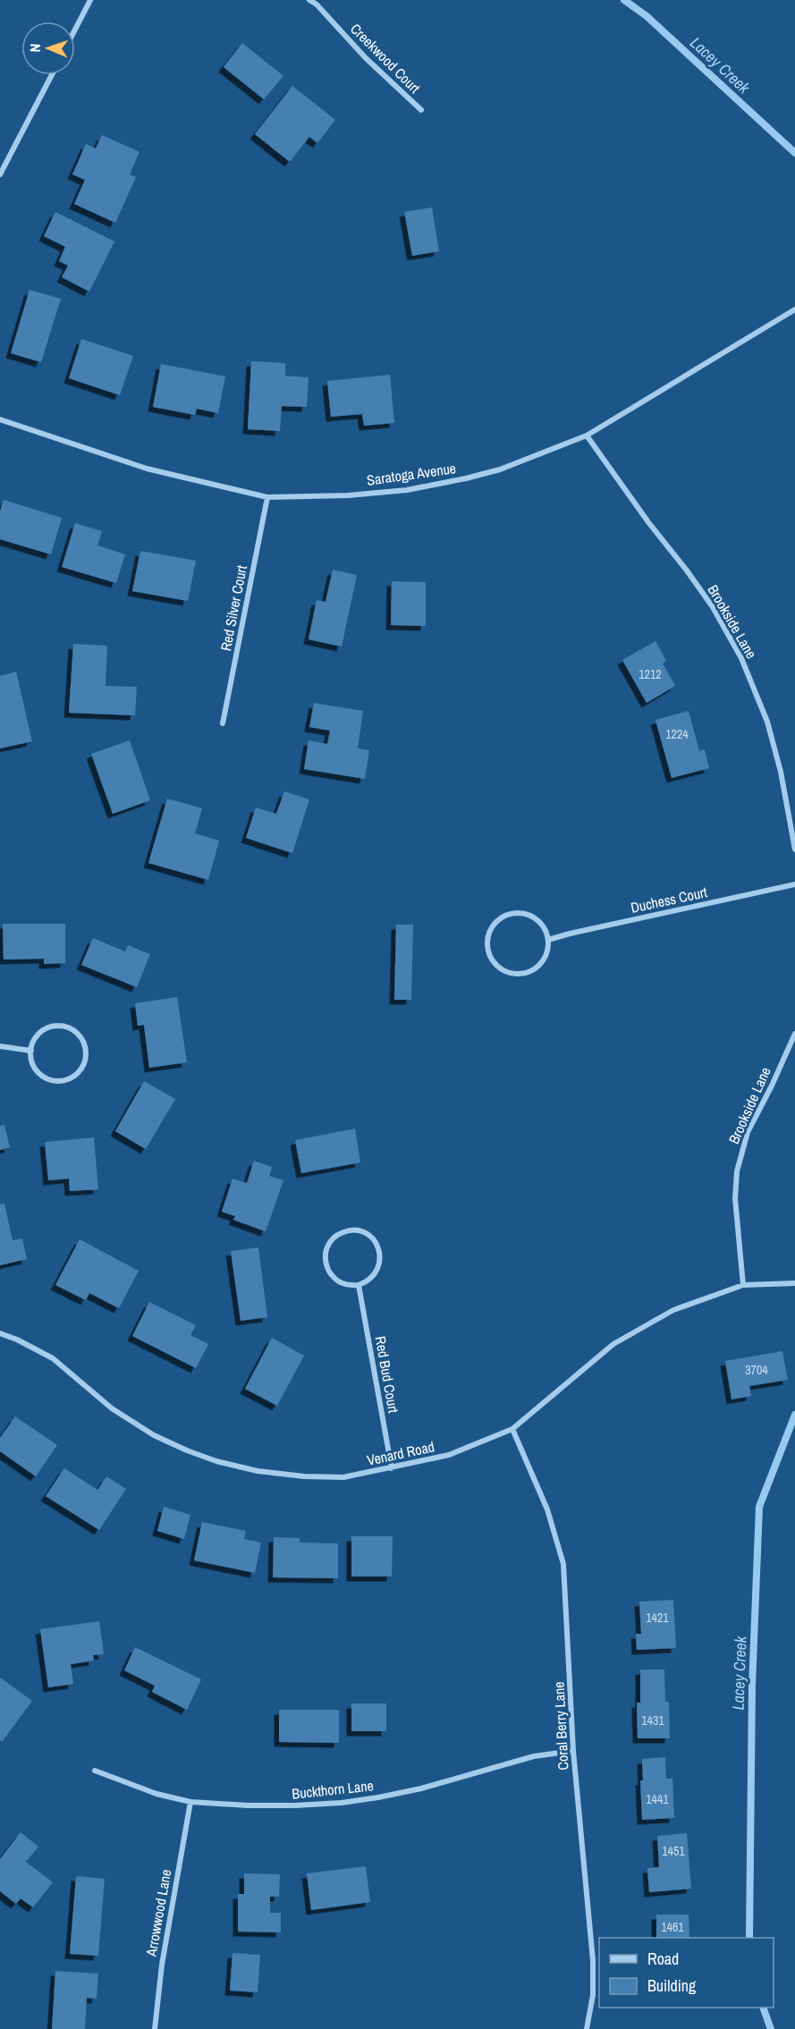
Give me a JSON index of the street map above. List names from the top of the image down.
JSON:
{
  "streets": {
    "street": [
      "Creekwood Court",
      "Saratoga Avenue",
      "Red Silver Court",
      "Brookside Lane",
      "Duchess Court",
      "Red Bud Court",
      "Venard Road",
      "Coral Berry Lane",
      "Buckthorn Lane",
      "Arrowwood Lane"
    ]
  },
  "crossings": [
    ["Saratoga Avenue", "Red Silver Court"],
    ["Saratoga Avenue", "Brookside Lane"],
    ["Brookside Lane", "Venard Road"],
    ["Red Bud Court", "Venard Road"],
    ["Venard Road", "Coral Berry Lane"],
    ["Coral Berry Lane", "Buckthorn Lane"],
    ["Buckthorn Lane", "Arrowwood Lane"]
  ],
  "water": ["Lacey Creek"],
  "house_numbers": [
    "1212",
    "1224",
    "3704",
    "1421",
    "1431",
    "1441",
    "1451",
    "1461"
  ],
  "legend": ["Road", "Building"],
  "north": "left"
}
